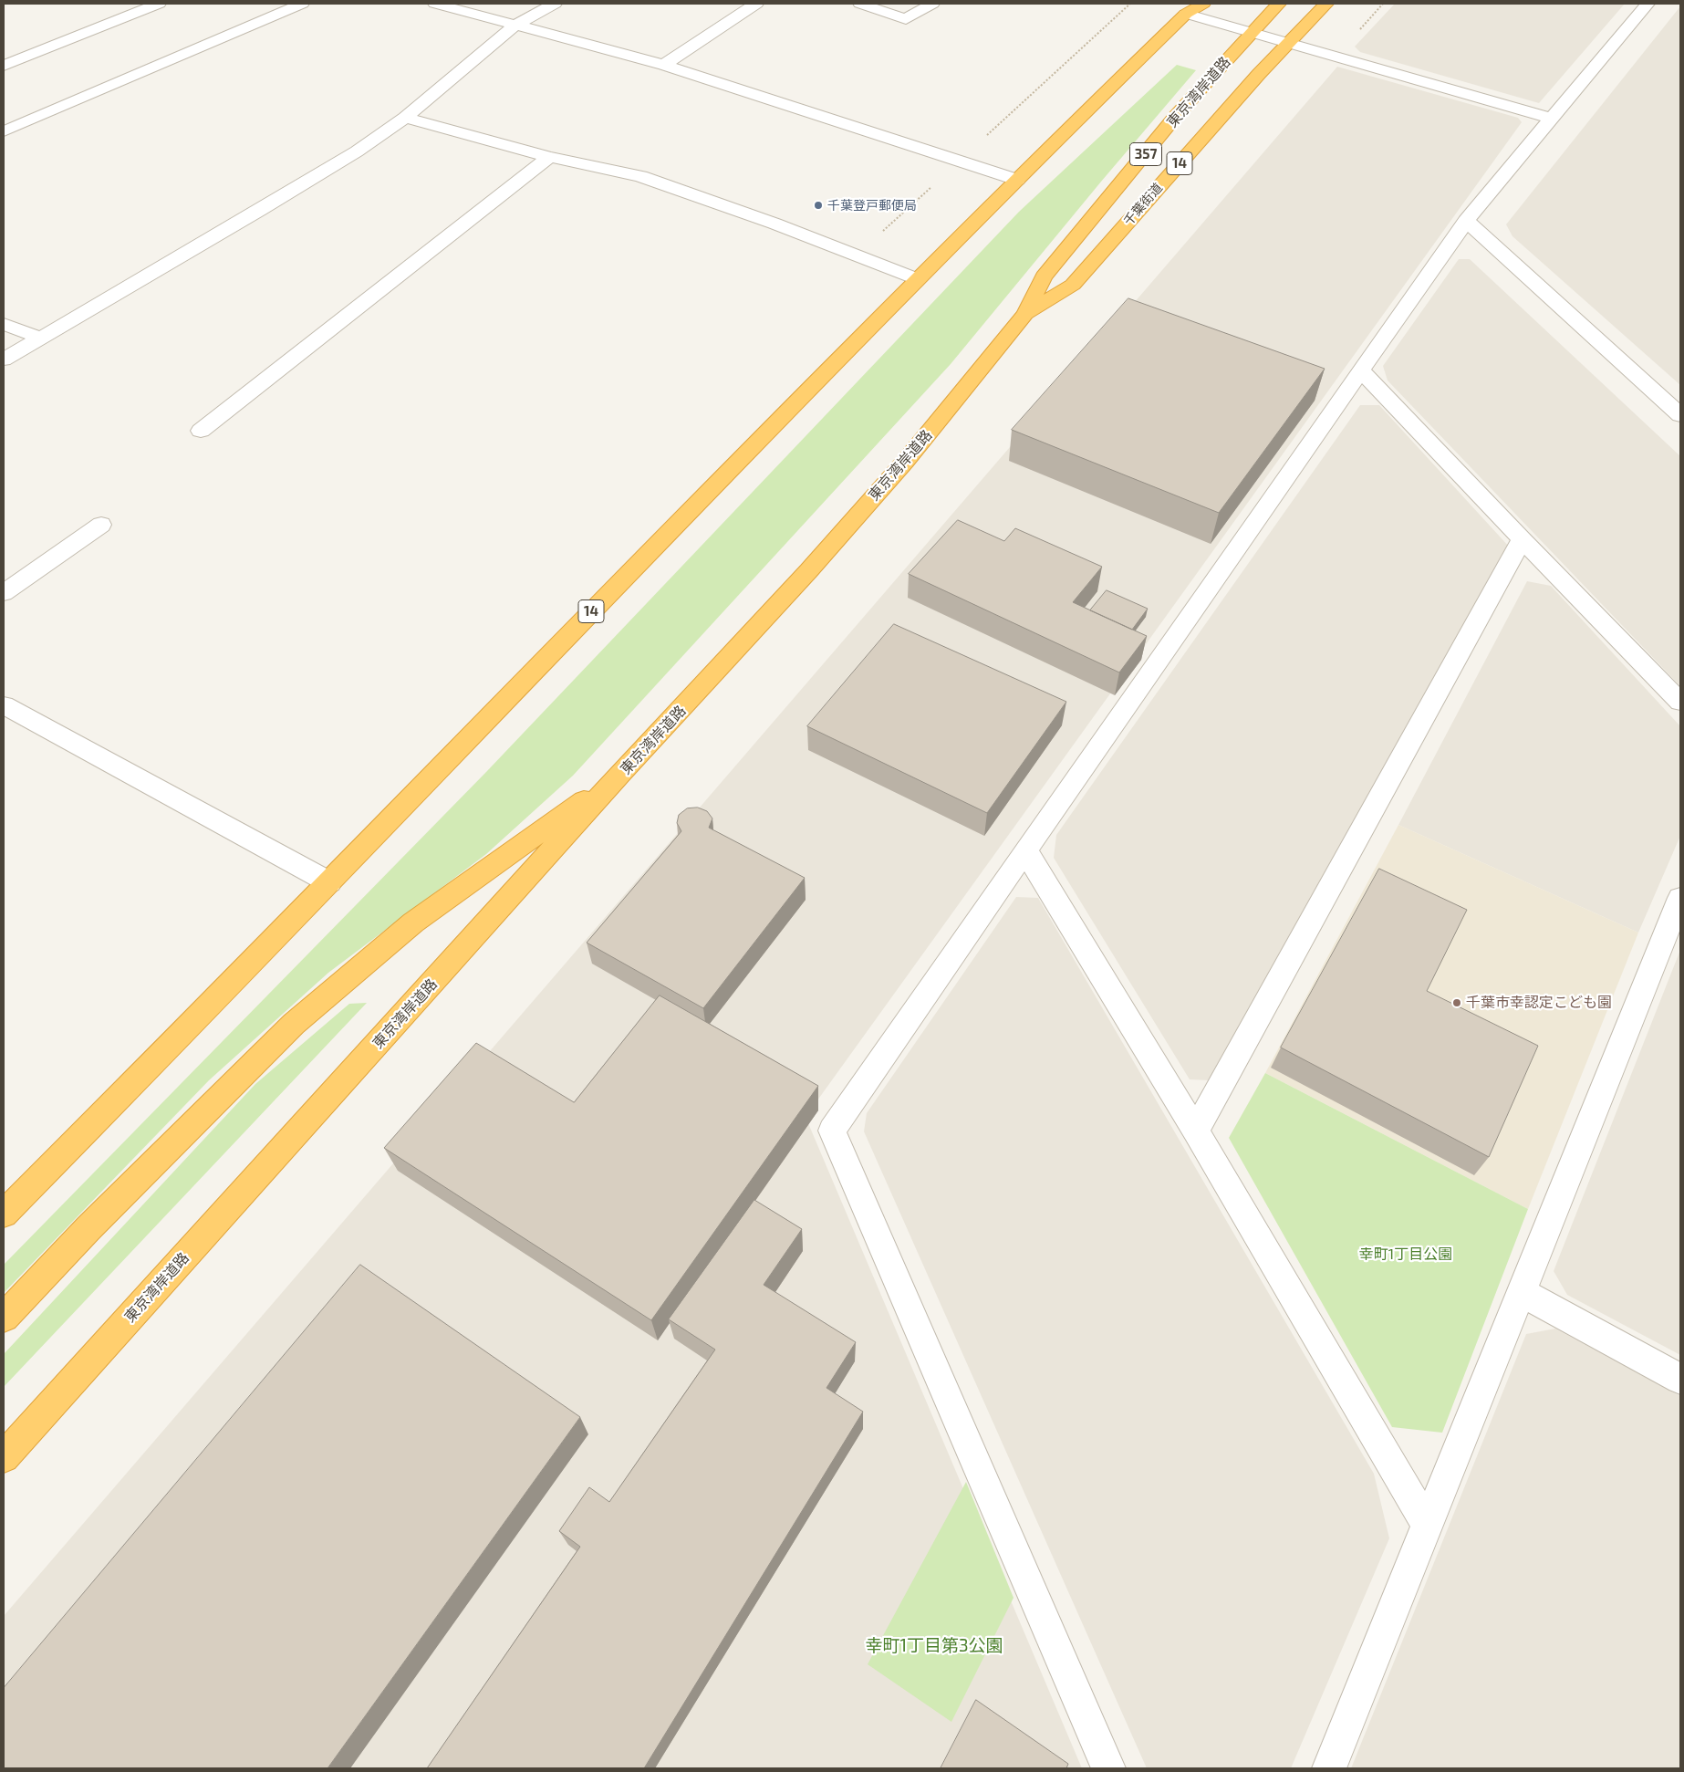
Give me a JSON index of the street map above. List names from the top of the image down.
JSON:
{
  "streets": {
    "highway": [
      "東京湾岸道路",
      "357",
      "14",
      "千葉街道"
    ]
  },
  "crossings": [
    ["東京湾岸道路", "千葉街道"]
  ],
  "parks": ["幸町1丁目公園", "幸町1丁目第3公園"],
  "places": ["千葉登戸郵便局", "千葉市幸認定こども園"]
}
